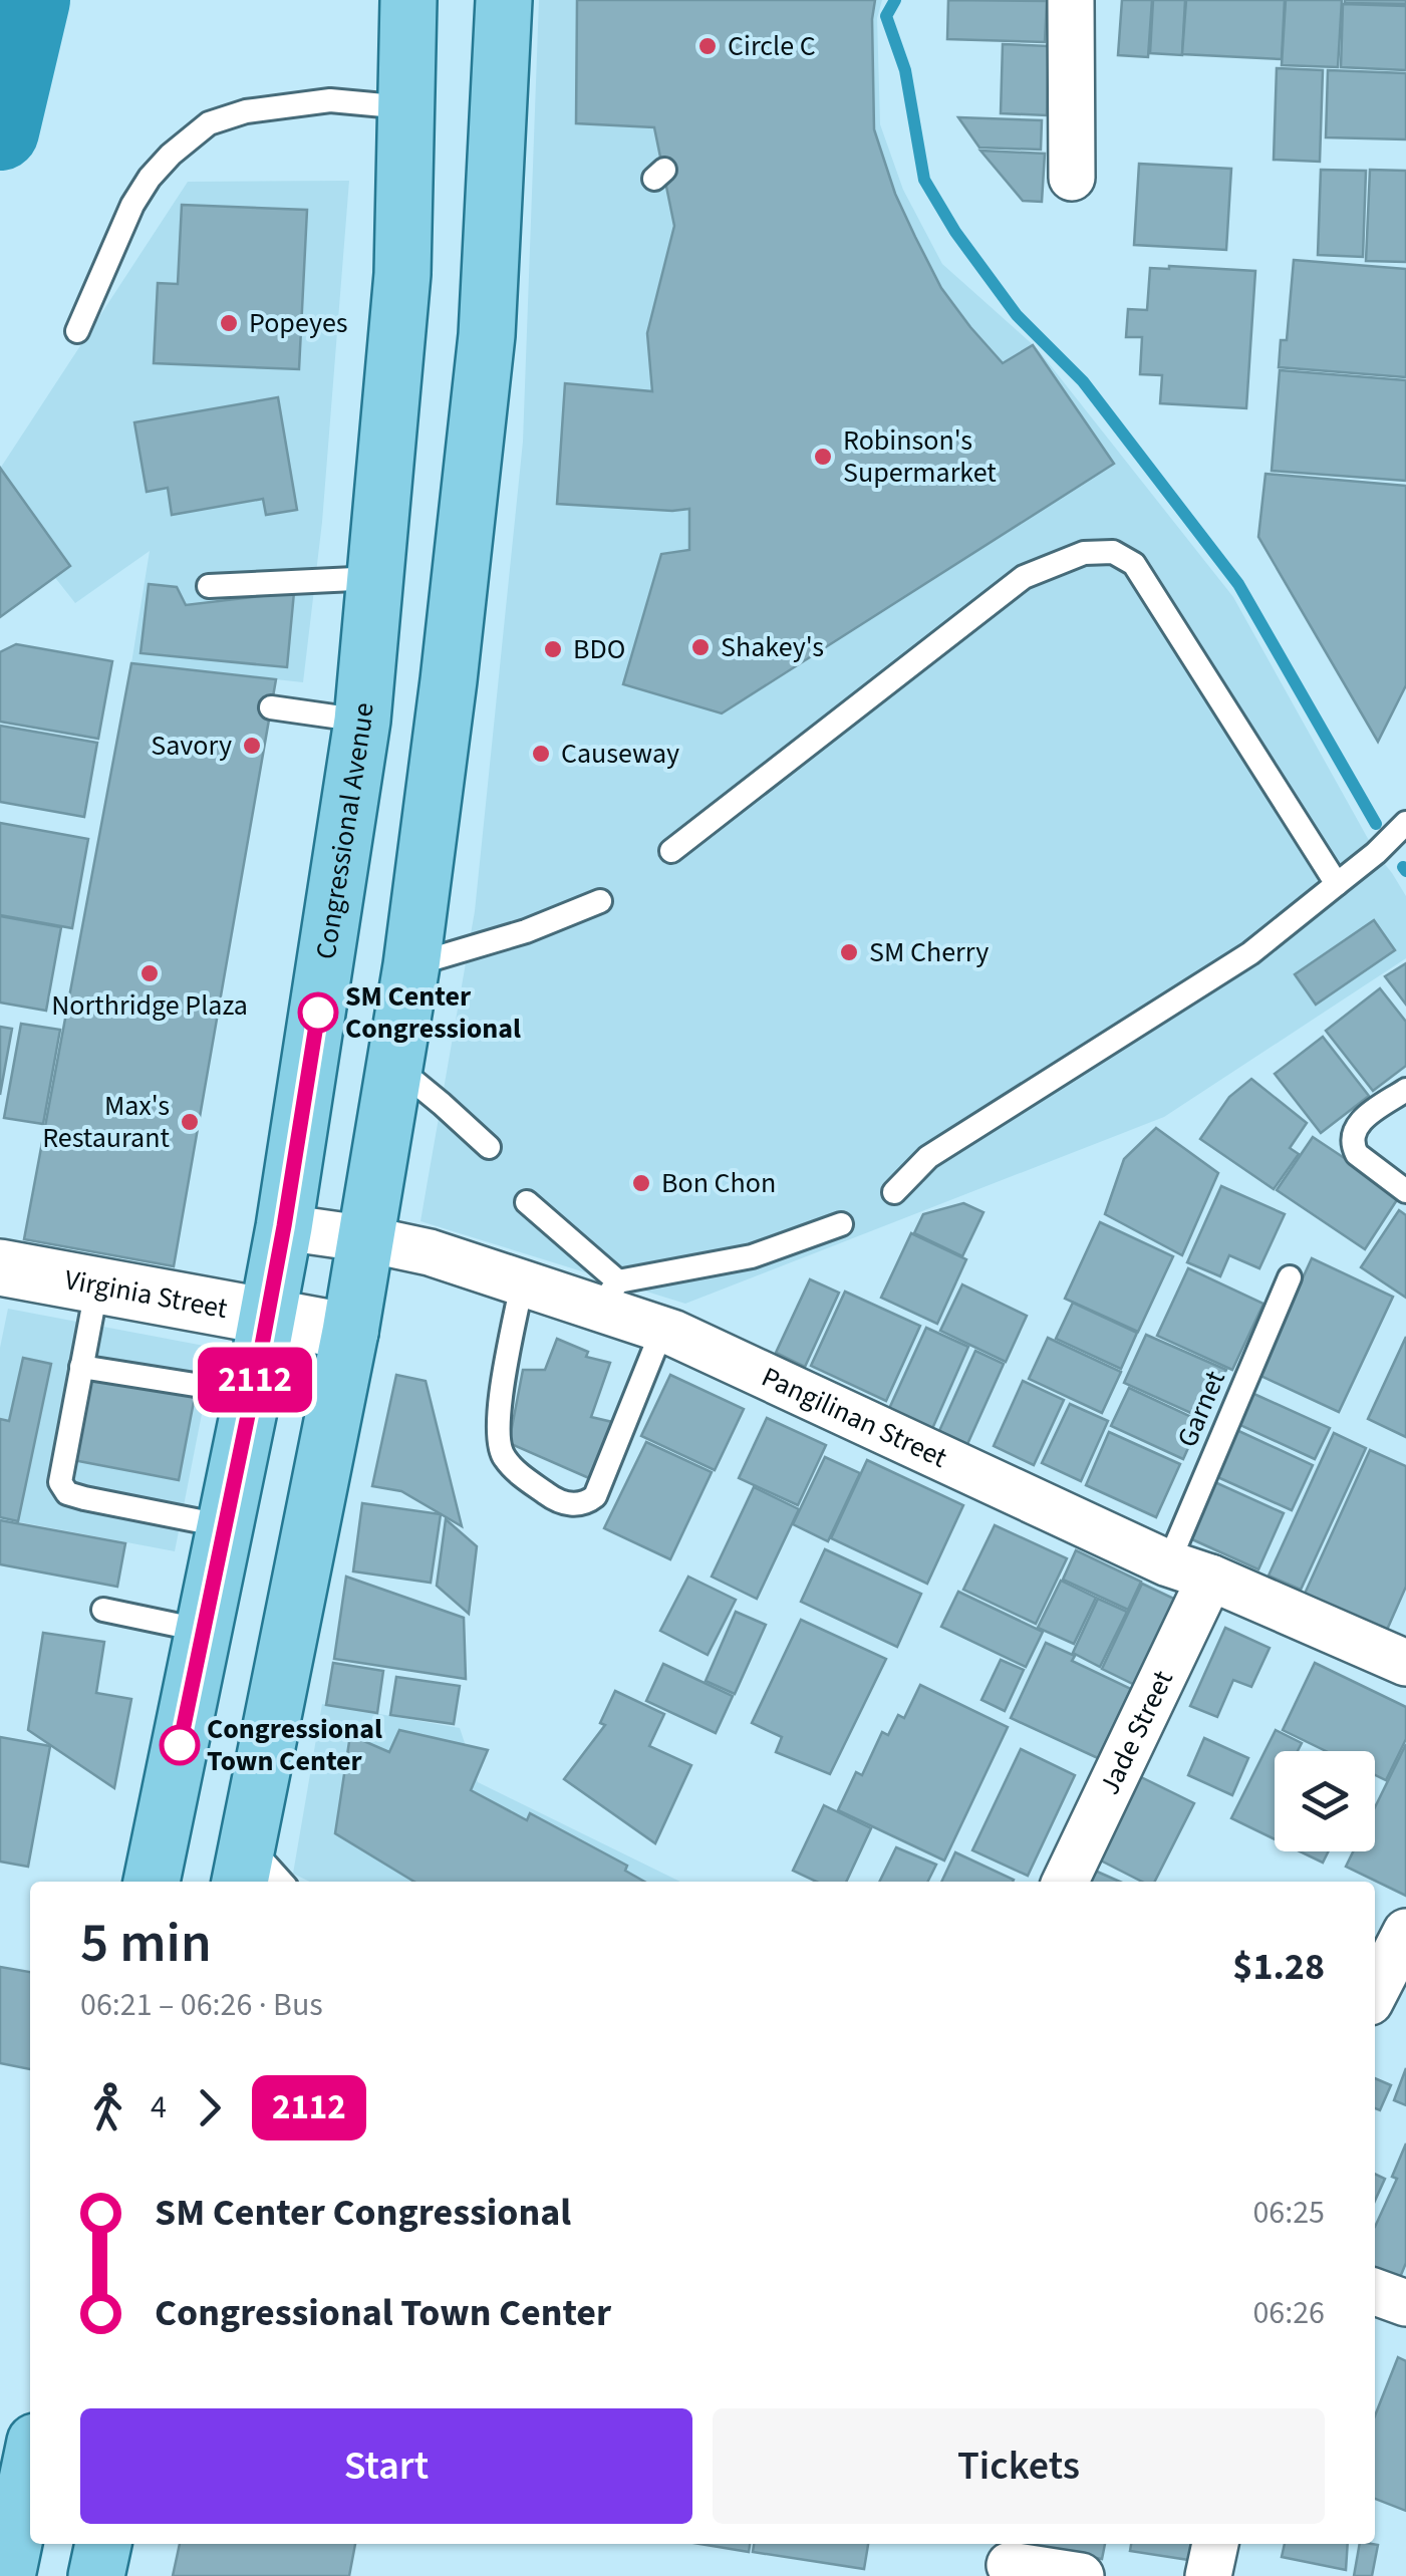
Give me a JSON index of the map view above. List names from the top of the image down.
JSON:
{
  "streets": {
    "main road": ["Congressional Avenue"],
    "street": ["Virginia Street", "Pangilinan Street", "Jade Street"],
    "lane": ["Garnet"]
  },
  "crossings": [
    ["Congressional Avenue", "Virginia Street"],
    ["Congressional Avenue", "Pangilinan Street"],
    ["Garnet", "Pangilinan Street"],
    ["Pangilinan Street", "Jade Street"]
  ],
  "places": [
    "Circle C",
    "Popeyes",
    "Robinson's Supermarket",
    "Shakey's",
    "BDO",
    "Savory",
    "Causeway",
    "SM Cherry",
    "Northridge Plaza",
    "SM Center Congressional",
    "Max's Restaurant",
    "Bon Chon",
    "Congressional Town Center"
  ],
  "lines": ["bus line 2112"],
  "page": {
    "on_map": "2112",
    "heading": ["5 min", "06:21 – 06:26 · Bus", "$1.28"],
    "legs": ["4", "2112"],
    "list": [
      {
        "name": "SM Center Congressional",
        "value": "06:25"
      },
      {
        "name": "Congressional Town Center",
        "value": "06:26"
      }
    ],
    "buttons": ["Start", "Tickets"]
  }
}
